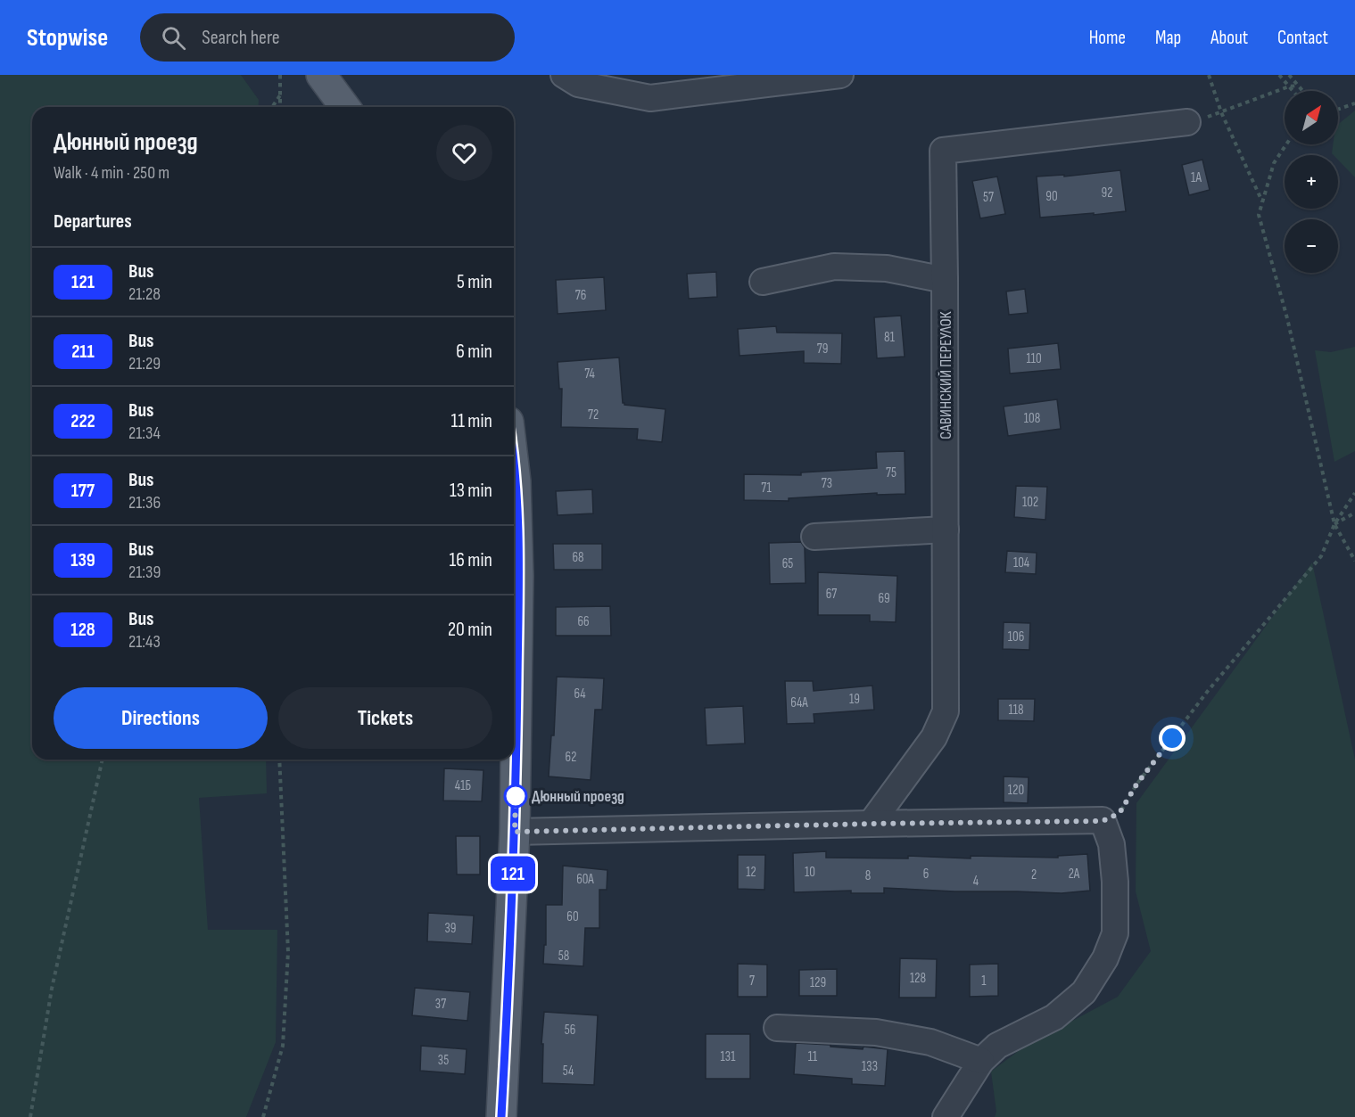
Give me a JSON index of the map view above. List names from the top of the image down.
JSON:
{
  "streets": {
    "street": ["САВИНСКИЙ ПЕРЕУЛОК"]
  },
  "places": ["Дюнный проезд"],
  "lines": ["bus line 121"],
  "house_numbers": [
    "1А",
    "92",
    "90",
    "57",
    "76",
    "81",
    "79",
    "110",
    "74",
    "72",
    "108",
    "75",
    "73",
    "71",
    "102",
    "68",
    "104",
    "65",
    "67",
    "69",
    "66",
    "106",
    "64",
    "19",
    "64А",
    "118",
    "62",
    "41Б",
    "120",
    "12",
    "10",
    "6",
    "2А",
    "2",
    "8",
    "60А",
    "4",
    "60",
    "39",
    "58",
    "128",
    "7",
    "1",
    "129",
    "37",
    "56",
    "131",
    "11",
    "35",
    "133",
    "54"
  ],
  "north": "top right",
  "page": {
    "header": "Stopwise",
    "search": "Search here",
    "nav": [
      "Home",
      "Map",
      "About",
      "Contact"
    ],
    "on_map": "121",
    "map_buttons": ["+", "−"],
    "heading": [
      ["Дюнный проезд", "Walk · 4 min · 250 m"],
      "Departures"
    ],
    "list": [
      {
        "mark": "121",
        "name": "Bus",
        "note": "21:28",
        "value": "5 min"
      },
      {
        "mark": "211",
        "name": "Bus",
        "note": "21:29",
        "value": "6 min"
      },
      {
        "mark": "222",
        "name": "Bus",
        "note": "21:34",
        "value": "11 min"
      },
      {
        "mark": "177",
        "name": "Bus",
        "note": "21:36",
        "value": "13 min"
      },
      {
        "mark": "139",
        "name": "Bus",
        "note": "21:39",
        "value": "16 min"
      },
      {
        "mark": "128",
        "name": "Bus",
        "note": "21:43",
        "value": "20 min"
      }
    ],
    "buttons": ["Directions", "Tickets"]
  }
}
